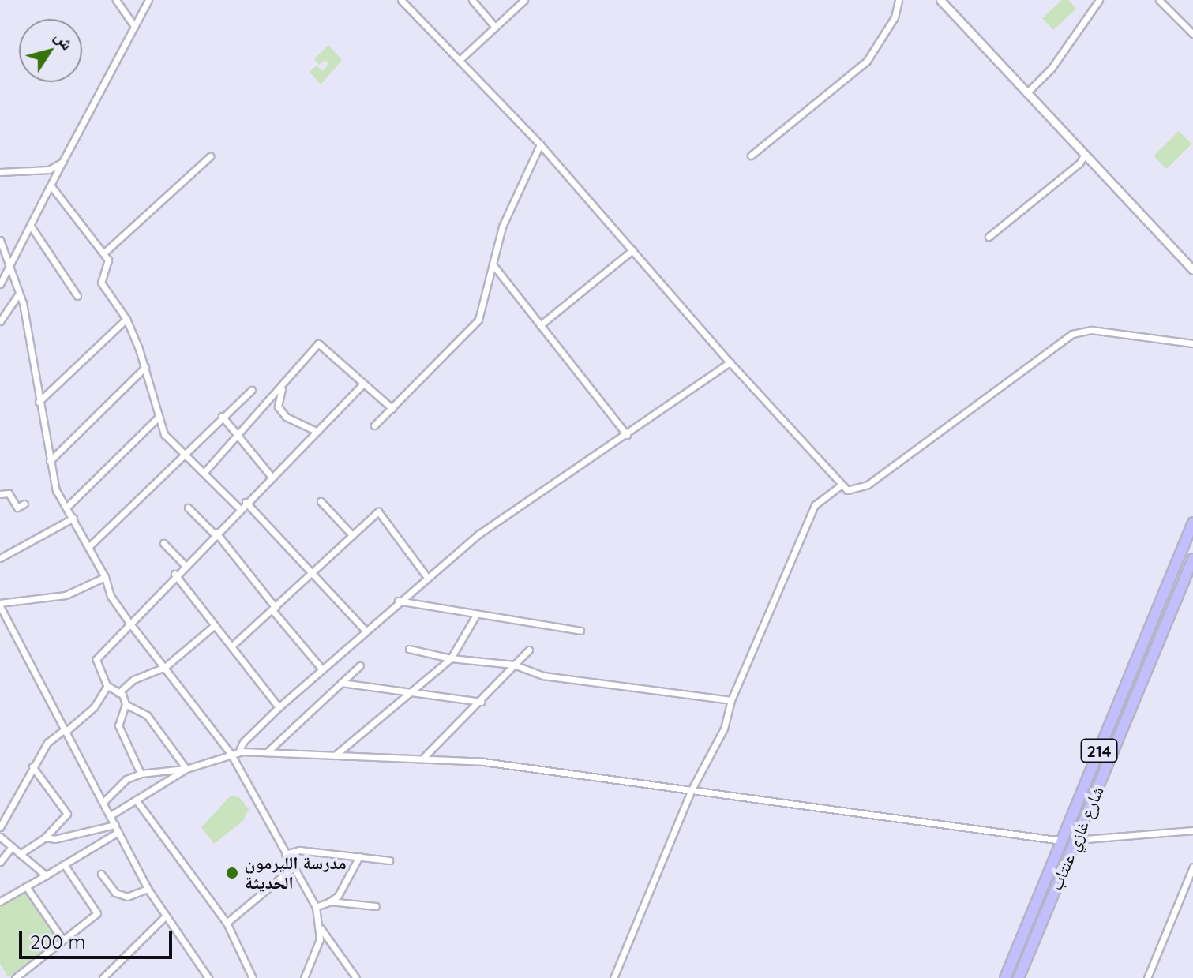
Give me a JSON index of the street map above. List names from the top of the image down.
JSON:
{
  "streets": {
    "highway": ["214", "شارع غازي عنتاب"]
  },
  "places": ["مدرسة الليرمون الحديثة"],
  "scale_bar": "200 m",
  "north": "top right"
}
